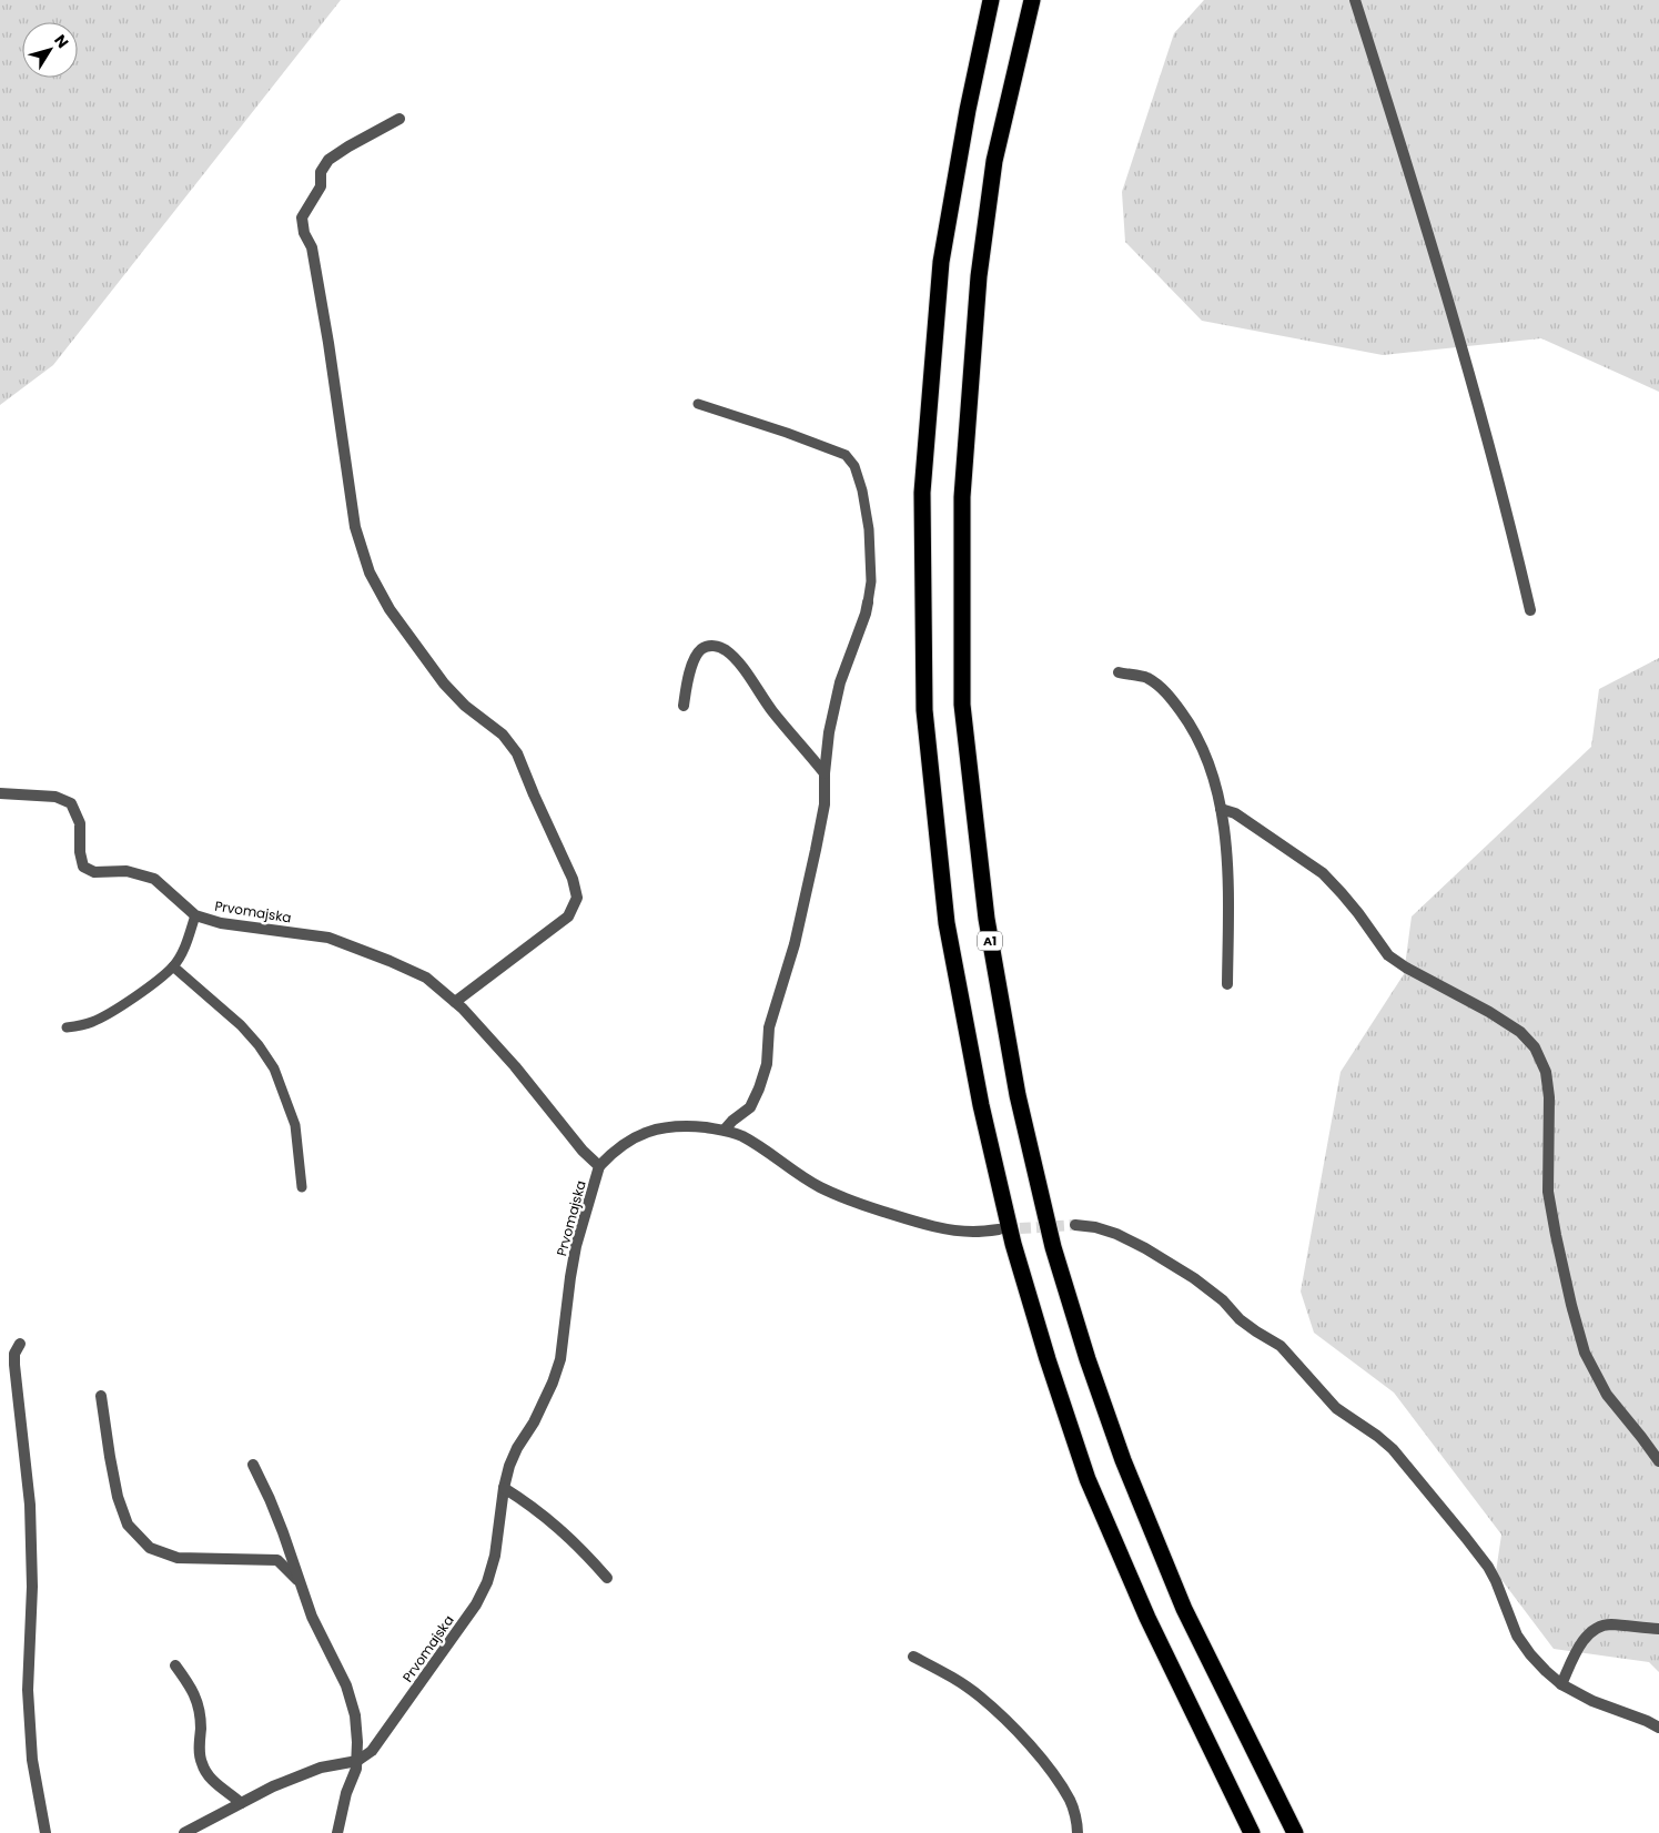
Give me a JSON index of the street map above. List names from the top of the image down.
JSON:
{
  "streets": {
    "highway": ["A1"],
    "street": ["Prvomajska"]
  },
  "north": "top right"
}
